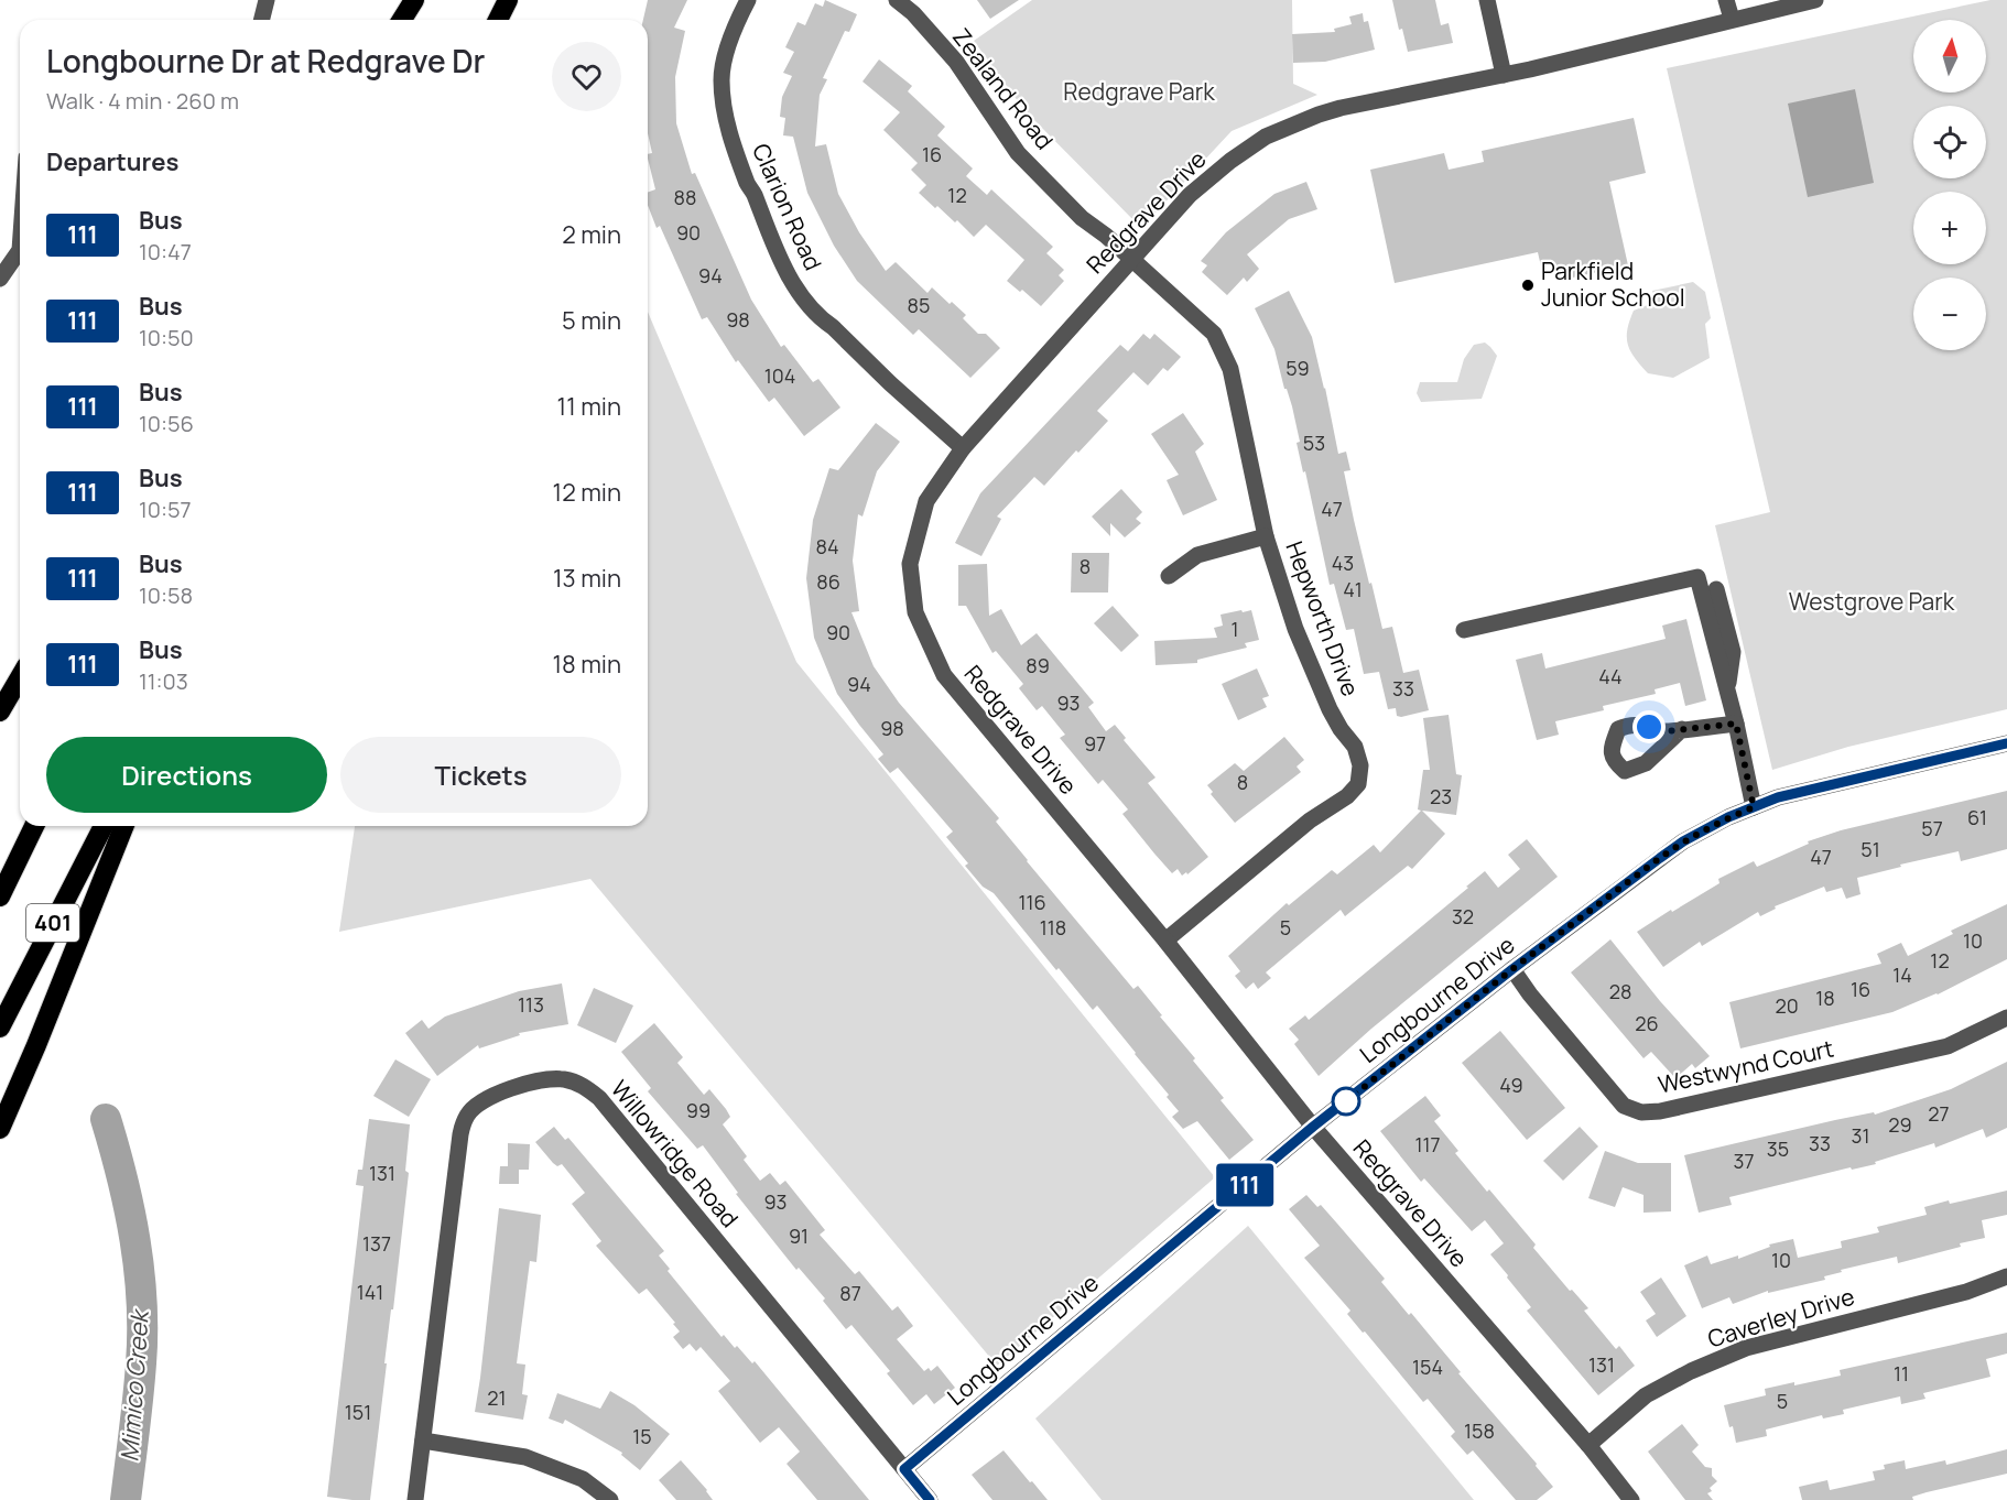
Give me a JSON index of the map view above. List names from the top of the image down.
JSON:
{
  "streets": {
    "highway": ["401"],
    "street": [
      "Zealand Road",
      "Clarion Road",
      "Redgrave Drive",
      "Hepworth Drive",
      "Longbourne Drive",
      "Westwynd Court",
      "Willowridge Road",
      "Caverley Drive"
    ]
  },
  "crossings": [
    ["Zealand Road", "Redgrave Drive"],
    ["Zealand Road", "Hepworth Drive"],
    ["Clarion Road", "Redgrave Drive"],
    ["Redgrave Drive", "Hepworth Drive"],
    ["Redgrave Drive", "Longbourne Drive"],
    ["Redgrave Drive", "Caverley Drive"],
    ["Longbourne Drive", "Westwynd Court"],
    ["Longbourne Drive", "Willowridge Road"]
  ],
  "water": ["Mimico Creek"],
  "parks": ["Redgrave Park", "Westgrove Park"],
  "places": ["Parkfield Junior School"],
  "lines": ["bus line 111"],
  "house_numbers": [
    "16",
    "12",
    "88",
    "90",
    "94",
    "85",
    "98",
    "59",
    "104",
    "53",
    "47",
    "84",
    "43",
    "8",
    "86",
    "41",
    "1",
    "90",
    "89",
    "44",
    "94",
    "33",
    "93",
    "98",
    "97",
    "8",
    "23",
    "61",
    "57",
    "51",
    "47",
    "116",
    "32",
    "118",
    "5",
    "10",
    "12",
    "14",
    "16",
    "28",
    "18",
    "113",
    "20",
    "26",
    "49",
    "99",
    "27",
    "29",
    "31",
    "33",
    "117",
    "35",
    "37",
    "131",
    "93",
    "91",
    "137",
    "10",
    "141",
    "87",
    "131",
    "154",
    "11",
    "21",
    "5",
    "151",
    "158",
    "15"
  ],
  "north": "top",
  "page": {
    "on_map": "111",
    "map_buttons": ["+", "−"],
    "heading": [
      ["Longbourne Dr at Redgrave Dr", "Walk · 4 min · 260 m"],
      "Departures"
    ],
    "list": [
      {
        "mark": "111",
        "name": "Bus",
        "note": "10:47",
        "value": "2 min"
      },
      {
        "mark": "111",
        "name": "Bus",
        "note": "10:50",
        "value": "5 min"
      },
      {
        "mark": "111",
        "name": "Bus",
        "note": "10:56",
        "value": "11 min"
      },
      {
        "mark": "111",
        "name": "Bus",
        "note": "10:57",
        "value": "12 min"
      },
      {
        "mark": "111",
        "name": "Bus",
        "note": "10:58",
        "value": "13 min"
      },
      {
        "mark": "111",
        "name": "Bus",
        "note": "11:03",
        "value": "18 min"
      }
    ],
    "buttons": ["Directions", "Tickets"]
  }
}
